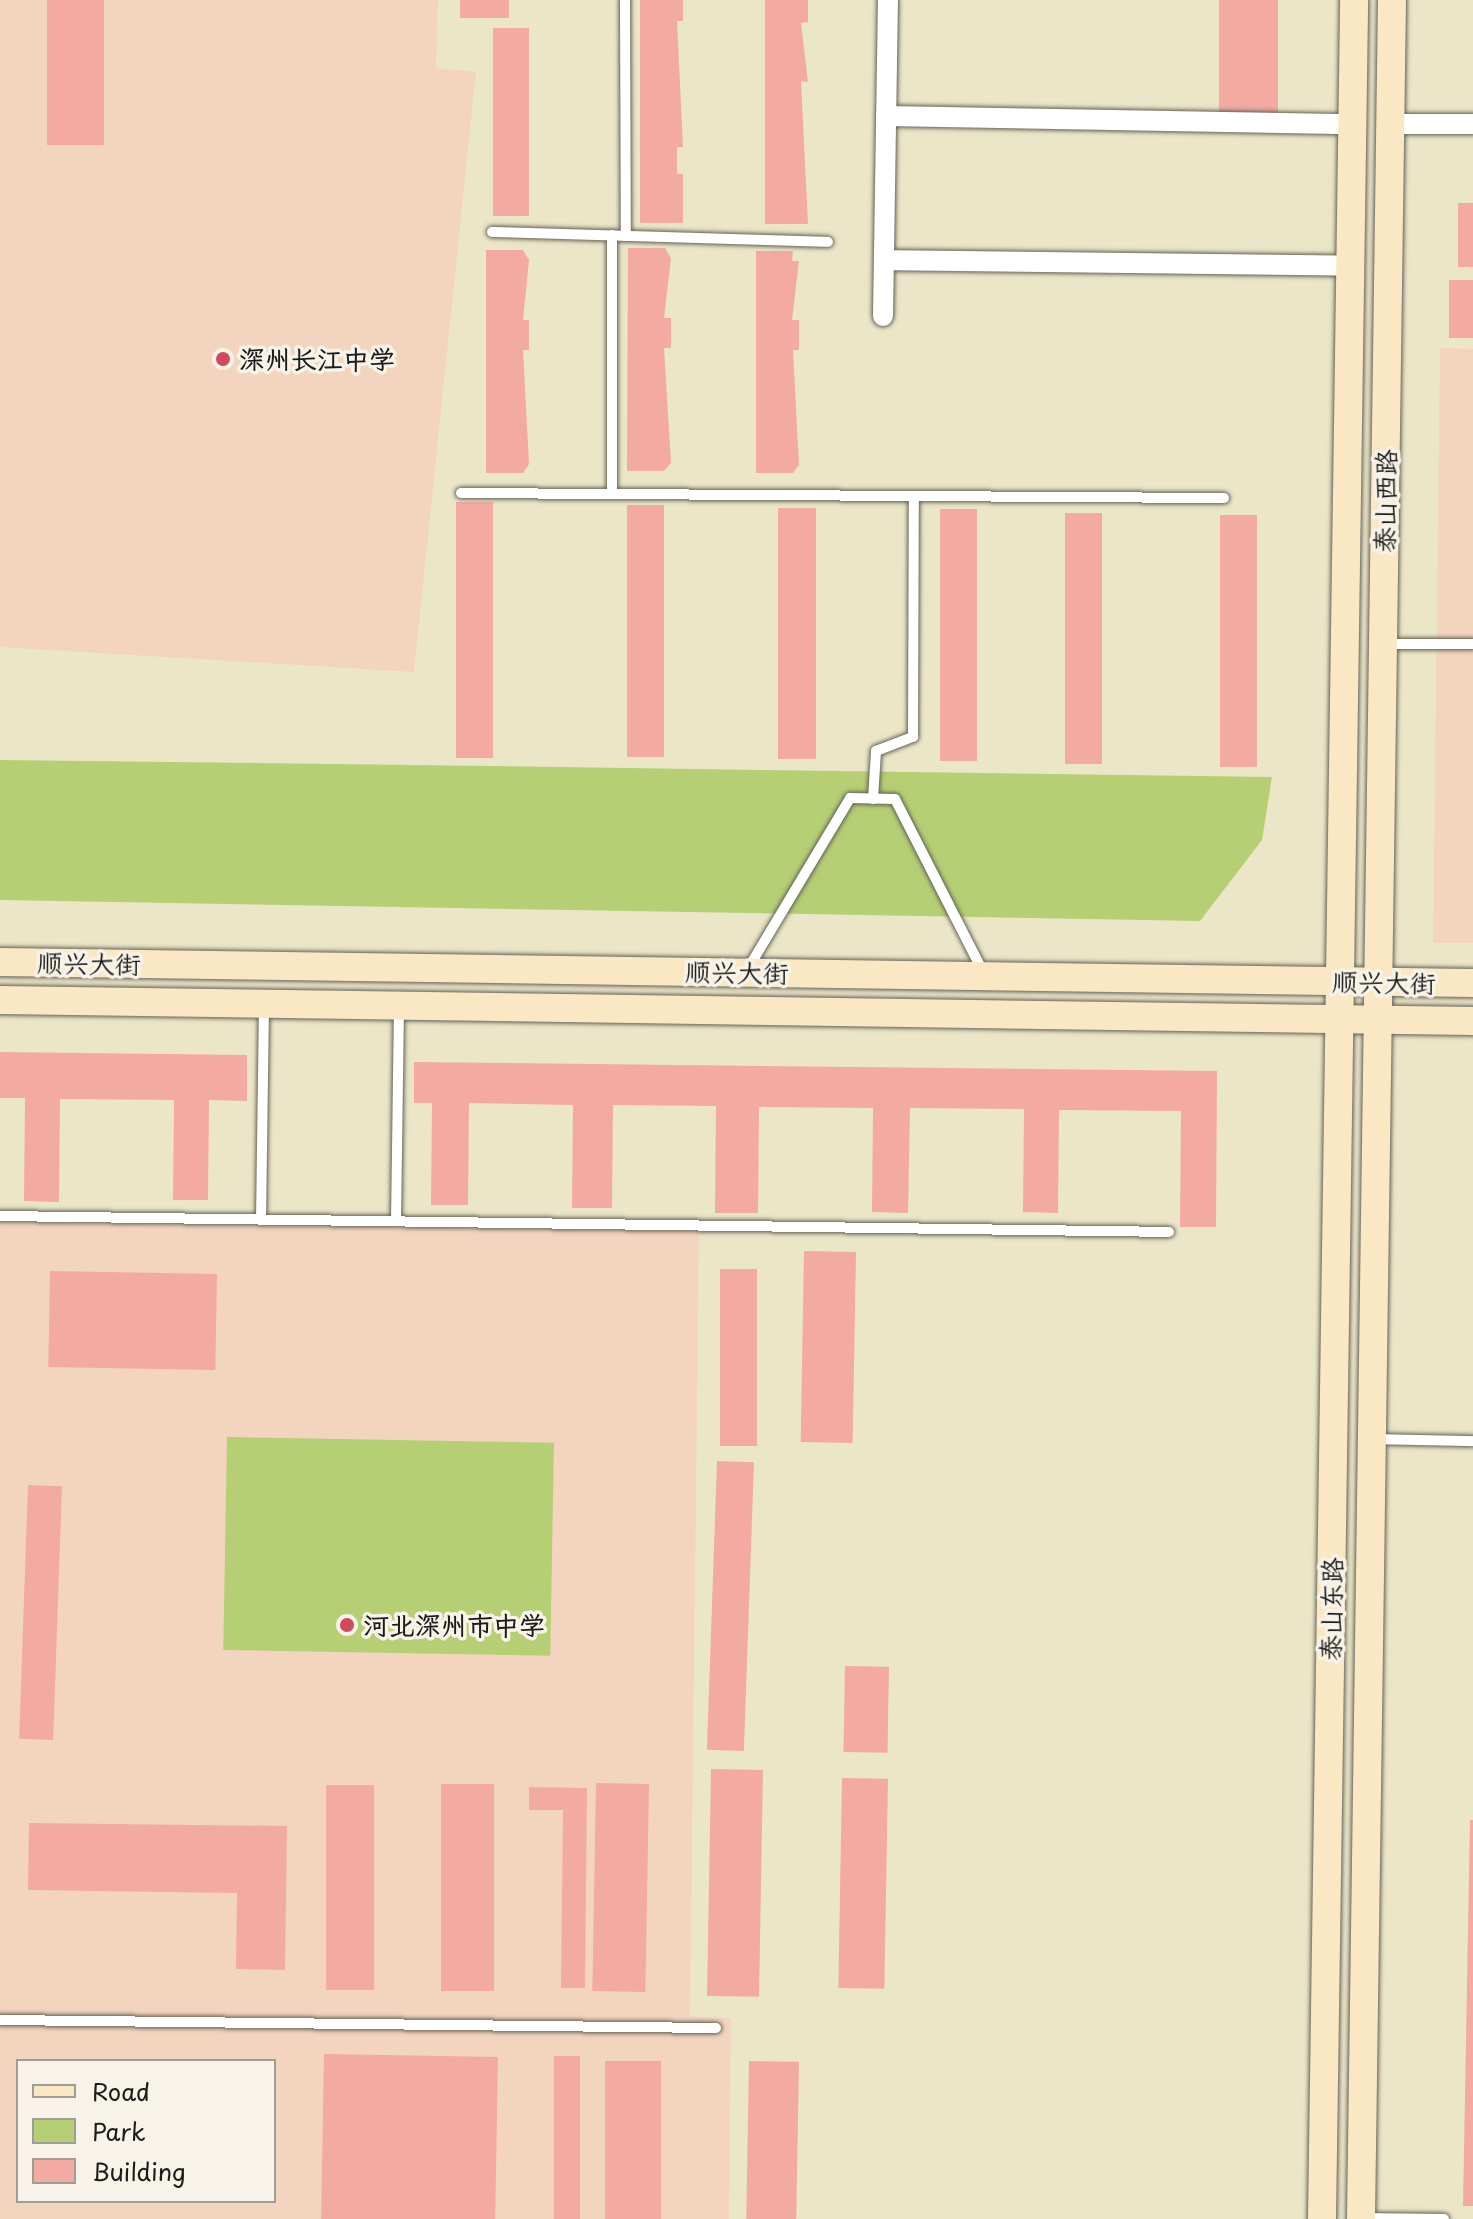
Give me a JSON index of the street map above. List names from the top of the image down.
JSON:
{
  "streets": {
    "main road": ["泰山西路", "顺兴大街", "泰山东路"]
  },
  "crossings": [
    ["泰山西路", "顺兴大街"],
    ["泰山西路", "泰山东路"],
    ["顺兴大街", "泰山东路"]
  ],
  "places": ["深州长江中学", "河北深州市中学"],
  "legend": ["Road", "Park", "Building"]
}
